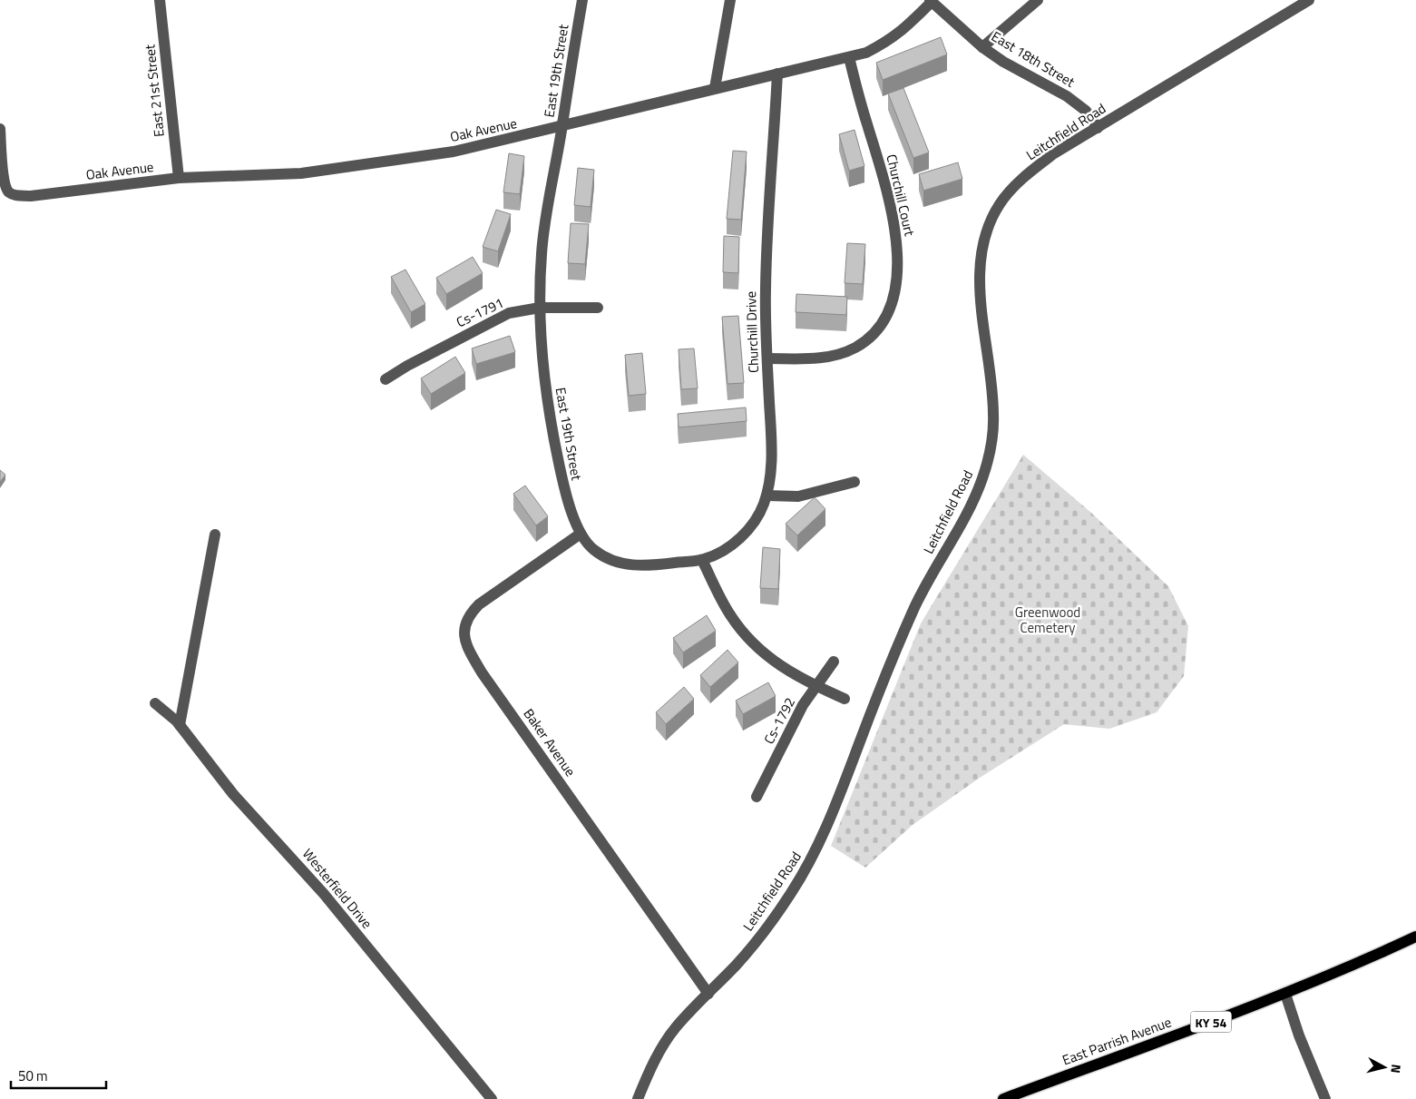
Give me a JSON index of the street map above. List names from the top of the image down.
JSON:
{
  "streets": {
    "main road": ["KY 54", "East Parrish Avenue"],
    "street": [
      "East 18th Street",
      "East 19th Street",
      "East 21st Street",
      "Oak Avenue",
      "Leitchfield Road",
      "Churchill Court",
      "Cs-1791",
      "Churchill Drive",
      "Cs-1792",
      "Baker Avenue",
      "Westerfield Drive"
    ]
  },
  "crossings": [
    ["East 18th Street", "Oak Avenue"],
    ["East 18th Street", "Leitchfield Road"],
    ["East 19th Street", "Oak Avenue"],
    ["East 19th Street", "Cs-1791"],
    ["East 19th Street", "Churchill Drive"],
    ["East 19th Street", "Baker Avenue"],
    ["East 21st Street", "Oak Avenue"],
    ["Oak Avenue", "Churchill Court"],
    ["Oak Avenue", "Churchill Drive"],
    ["Leitchfield Road", "Baker Avenue"],
    ["Churchill Court", "Churchill Drive"]
  ],
  "parks": ["Greenwood Cemetery"],
  "scale_bar": "50 m",
  "north": "right"
}
